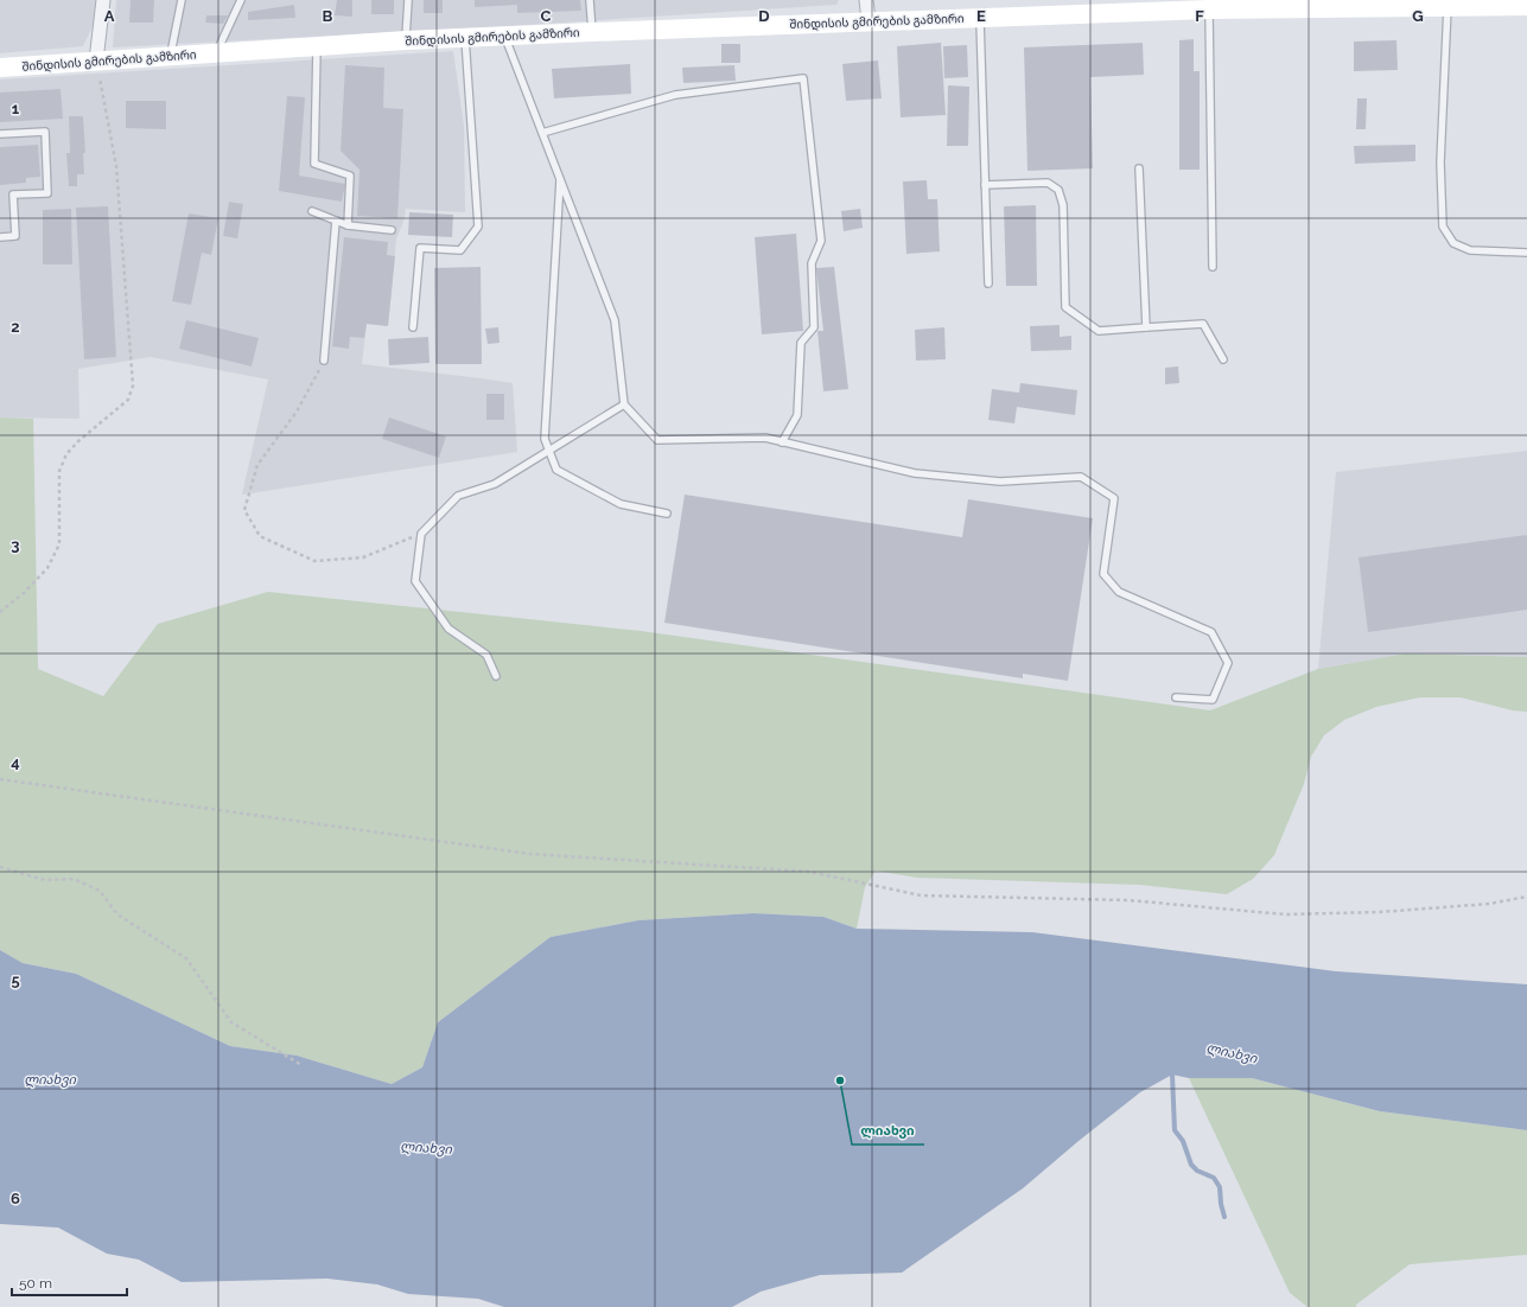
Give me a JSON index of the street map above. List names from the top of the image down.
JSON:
{
  "streets": {
    "main road": ["შინდისის გმირების გამზირი"]
  },
  "water": ["ლიახვი"],
  "places": ["ლიახვი"],
  "scale_bar": "50 m",
  "grid": {
    "columns": [
      "A",
      "B",
      "C",
      "D",
      "E",
      "F",
      "G"
    ],
    "rows": [
      "1",
      "2",
      "3",
      "4",
      "5",
      "6"
    ]
  }
}
